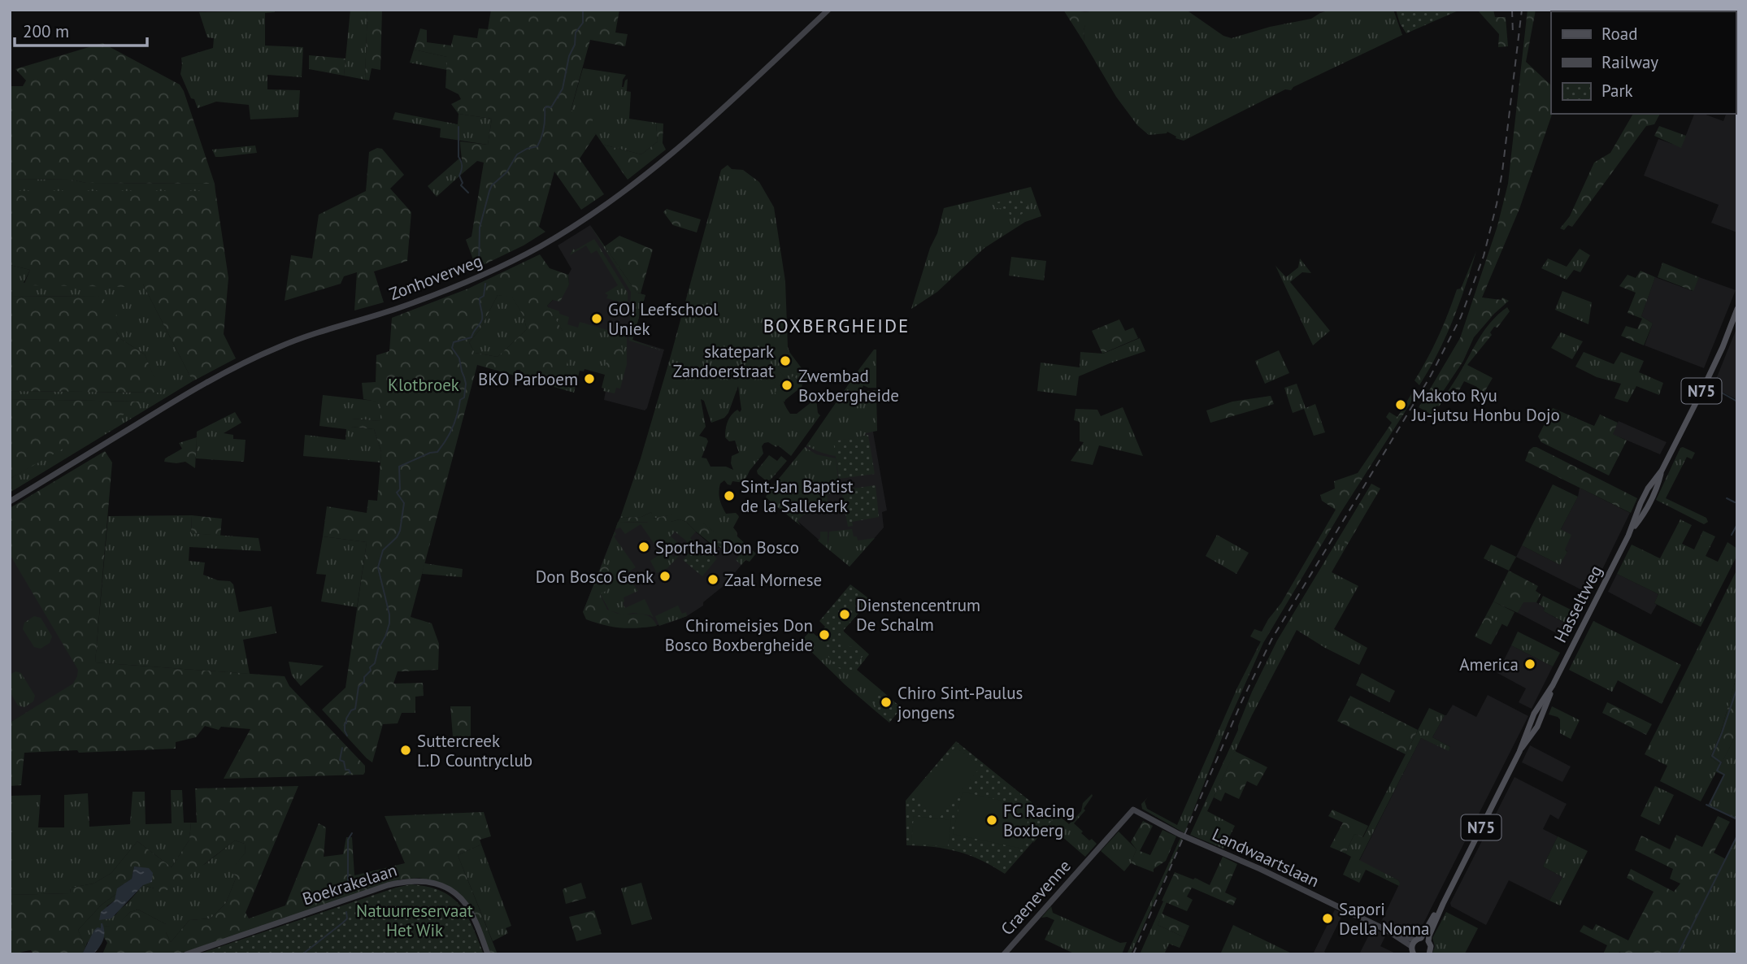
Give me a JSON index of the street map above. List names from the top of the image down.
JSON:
{
  "streets": {
    "main road": ["N75", "Hasseltweg"],
    "street": [
      "Zonhoverweg",
      "Landwaartslaan",
      "Boekrakelaan",
      "Craenevenne"
    ]
  },
  "crossings": [
    ["Hasseltweg", "Landwaartslaan"],
    ["Landwaartslaan", "Craenevenne"]
  ],
  "districts": ["BOXBERGHEIDE"],
  "parks": ["Klotbroek", "Natuurreservaat Het Wik"],
  "places": [
    "GO! Leefschool Uniek",
    "skatepark Zandoerstraat",
    "BKO Parboem",
    "Zwembad Boxbergheide",
    "Makoto Ryu Ju-jutsu Honbu Dojo",
    "Sint-Jan Baptist de la Sallekerk",
    "Sporthal Don Bosco",
    "Don Bosco Genk",
    "Zaal Mornese",
    "Dienstencentrum De Schalm",
    "Chiromeisjes Don Bosco Boxbergheide",
    "America",
    "Chiro Sint-Paulus jongens",
    "Suttercreek L.D Countryclub",
    "FC Racing Boxberg",
    "Sapori Della Nonna"
  ],
  "legend": ["Road", "Railway", "Park"],
  "scale_bar": "200 m"
}
